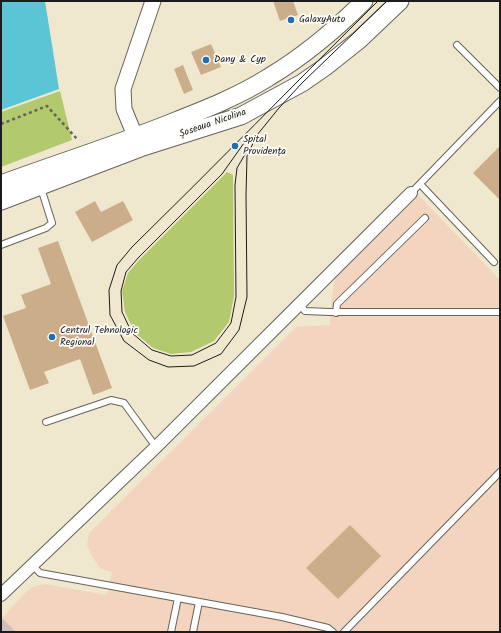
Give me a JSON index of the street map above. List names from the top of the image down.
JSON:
{
  "streets": {
    "main road": ["Șoseaua Nicolina"]
  },
  "places": [
    "GalaxyAuto",
    "Dany & Cyp",
    "Spital Providența",
    "Centrul Tehnologic Regional"
  ]
}
